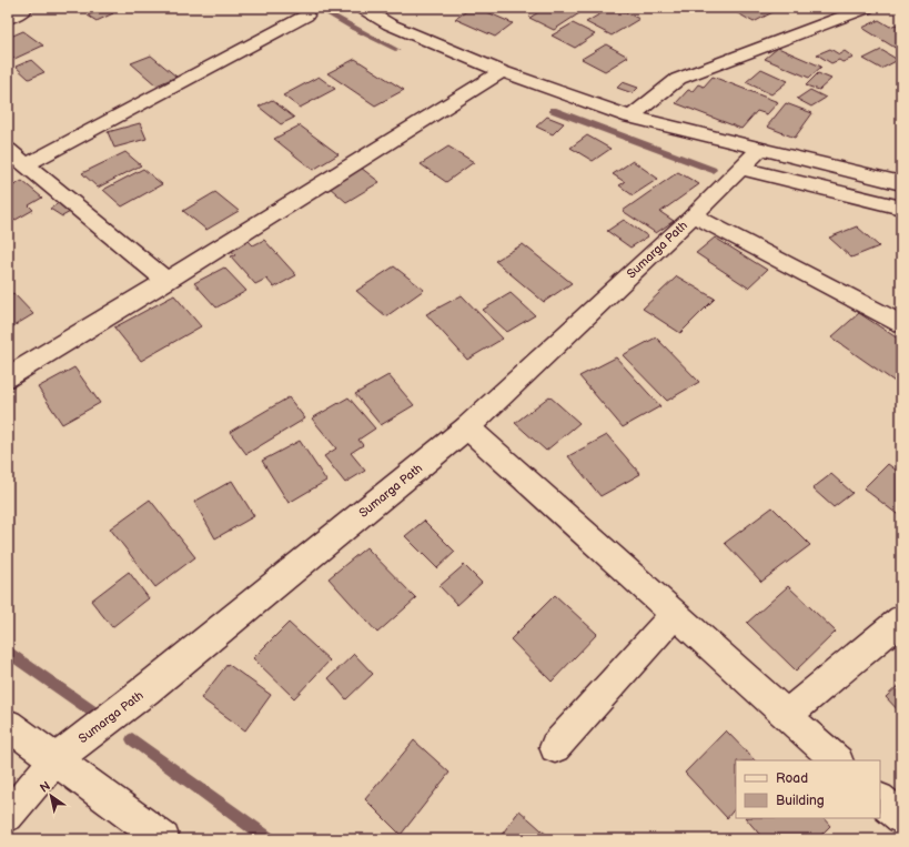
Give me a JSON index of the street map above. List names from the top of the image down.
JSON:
{
  "streets": {
    "street": ["Sumarga Path"]
  },
  "legend": ["Road", "Building"],
  "north": "top left"
}
